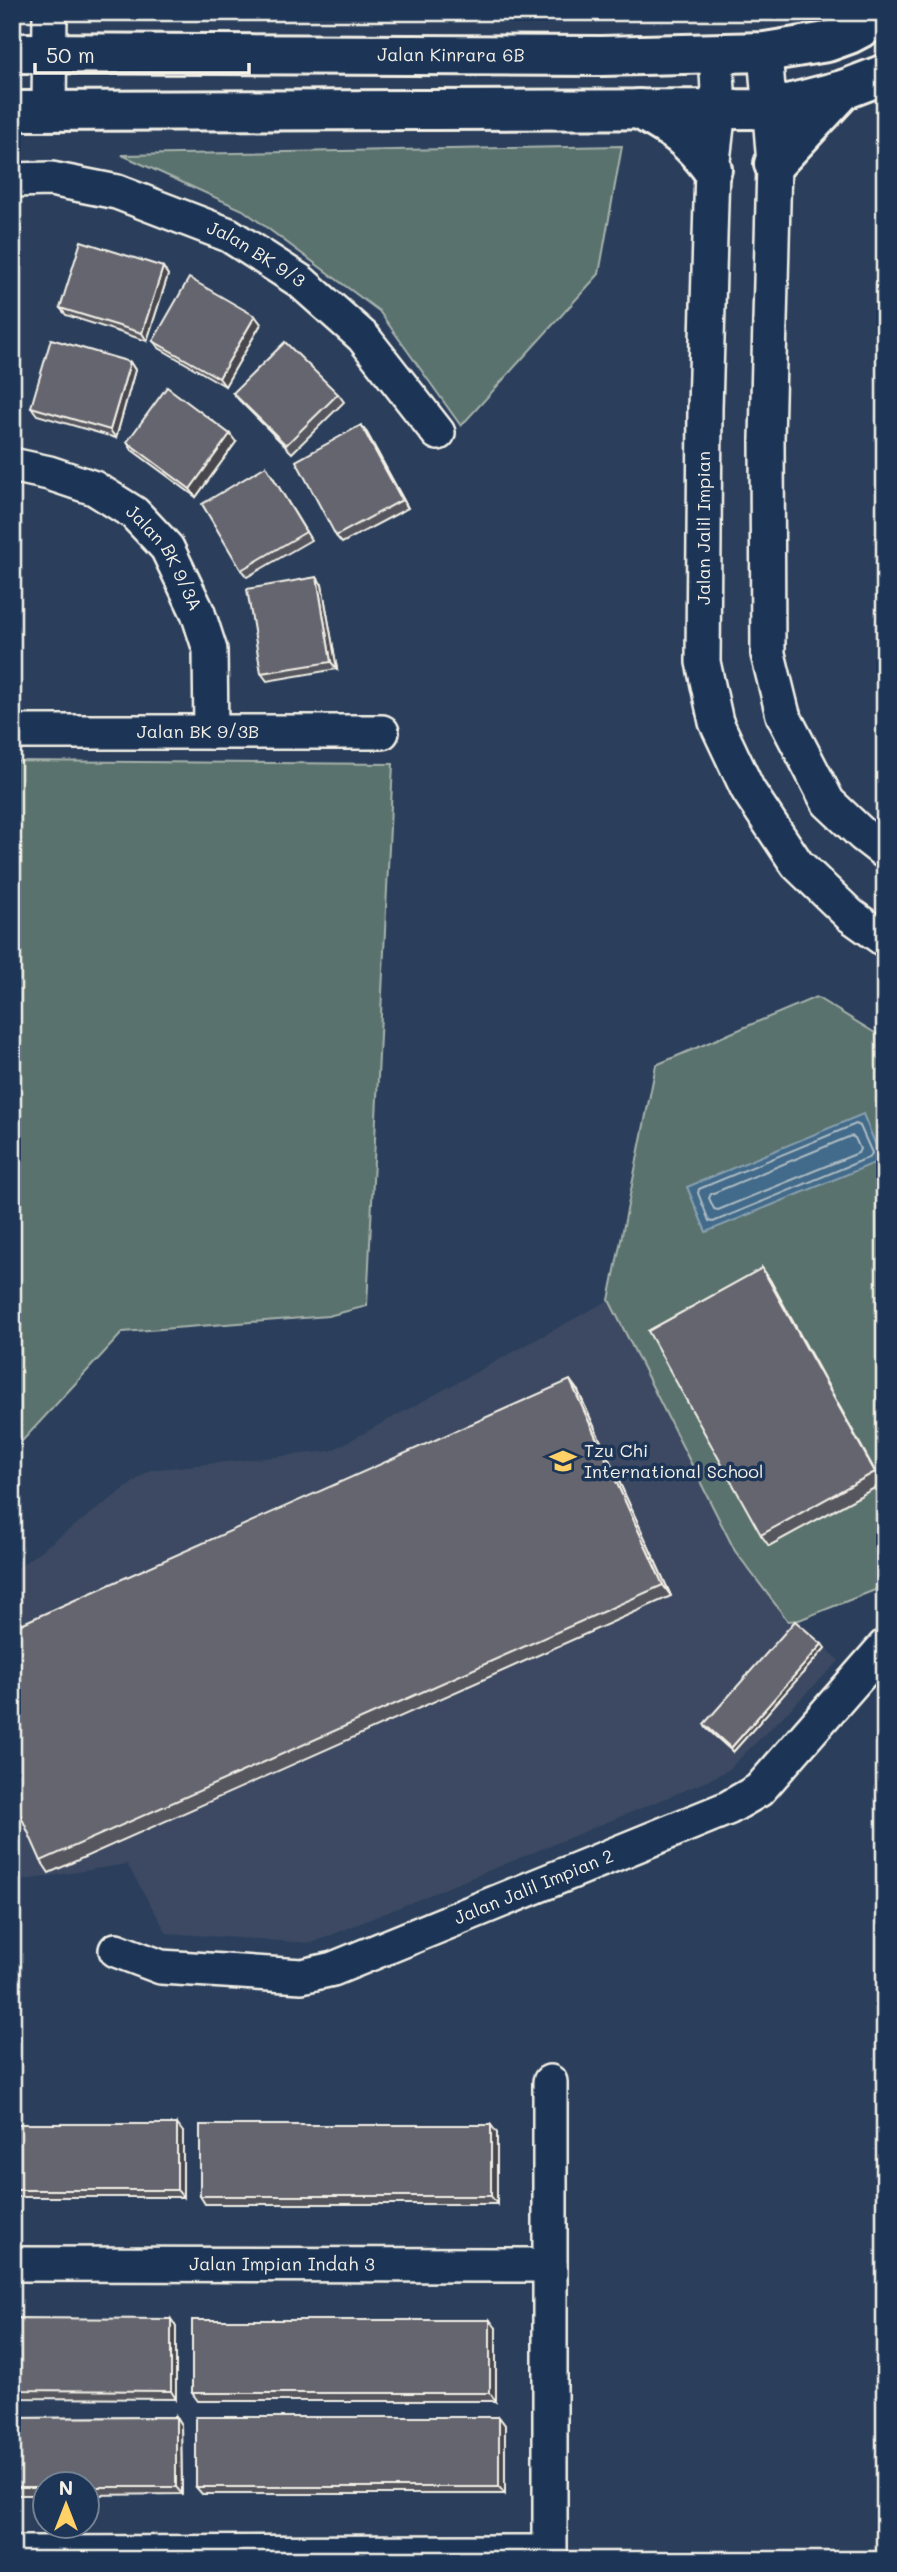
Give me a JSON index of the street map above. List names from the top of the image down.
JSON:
{
  "streets": {
    "street": [
      "Jalan Kinrara 6B",
      "Jalan BK 9/3",
      "Jalan Jalil Impian",
      "Jalan BK 9/3A",
      "Jalan BK 9/3B",
      "Jalan Jalil Impian 2",
      "Jalan Impian Indah 3"
    ]
  },
  "crossings": [
    ["Jalan Kinrara 6B", "Jalan Jalil Impian"],
    ["Jalan BK 9/3A", "Jalan BK 9/3B"]
  ],
  "places": {
    "school or university": ["Tzu Chi International School"]
  },
  "scale_bar": "50 m",
  "north": "top"
}
